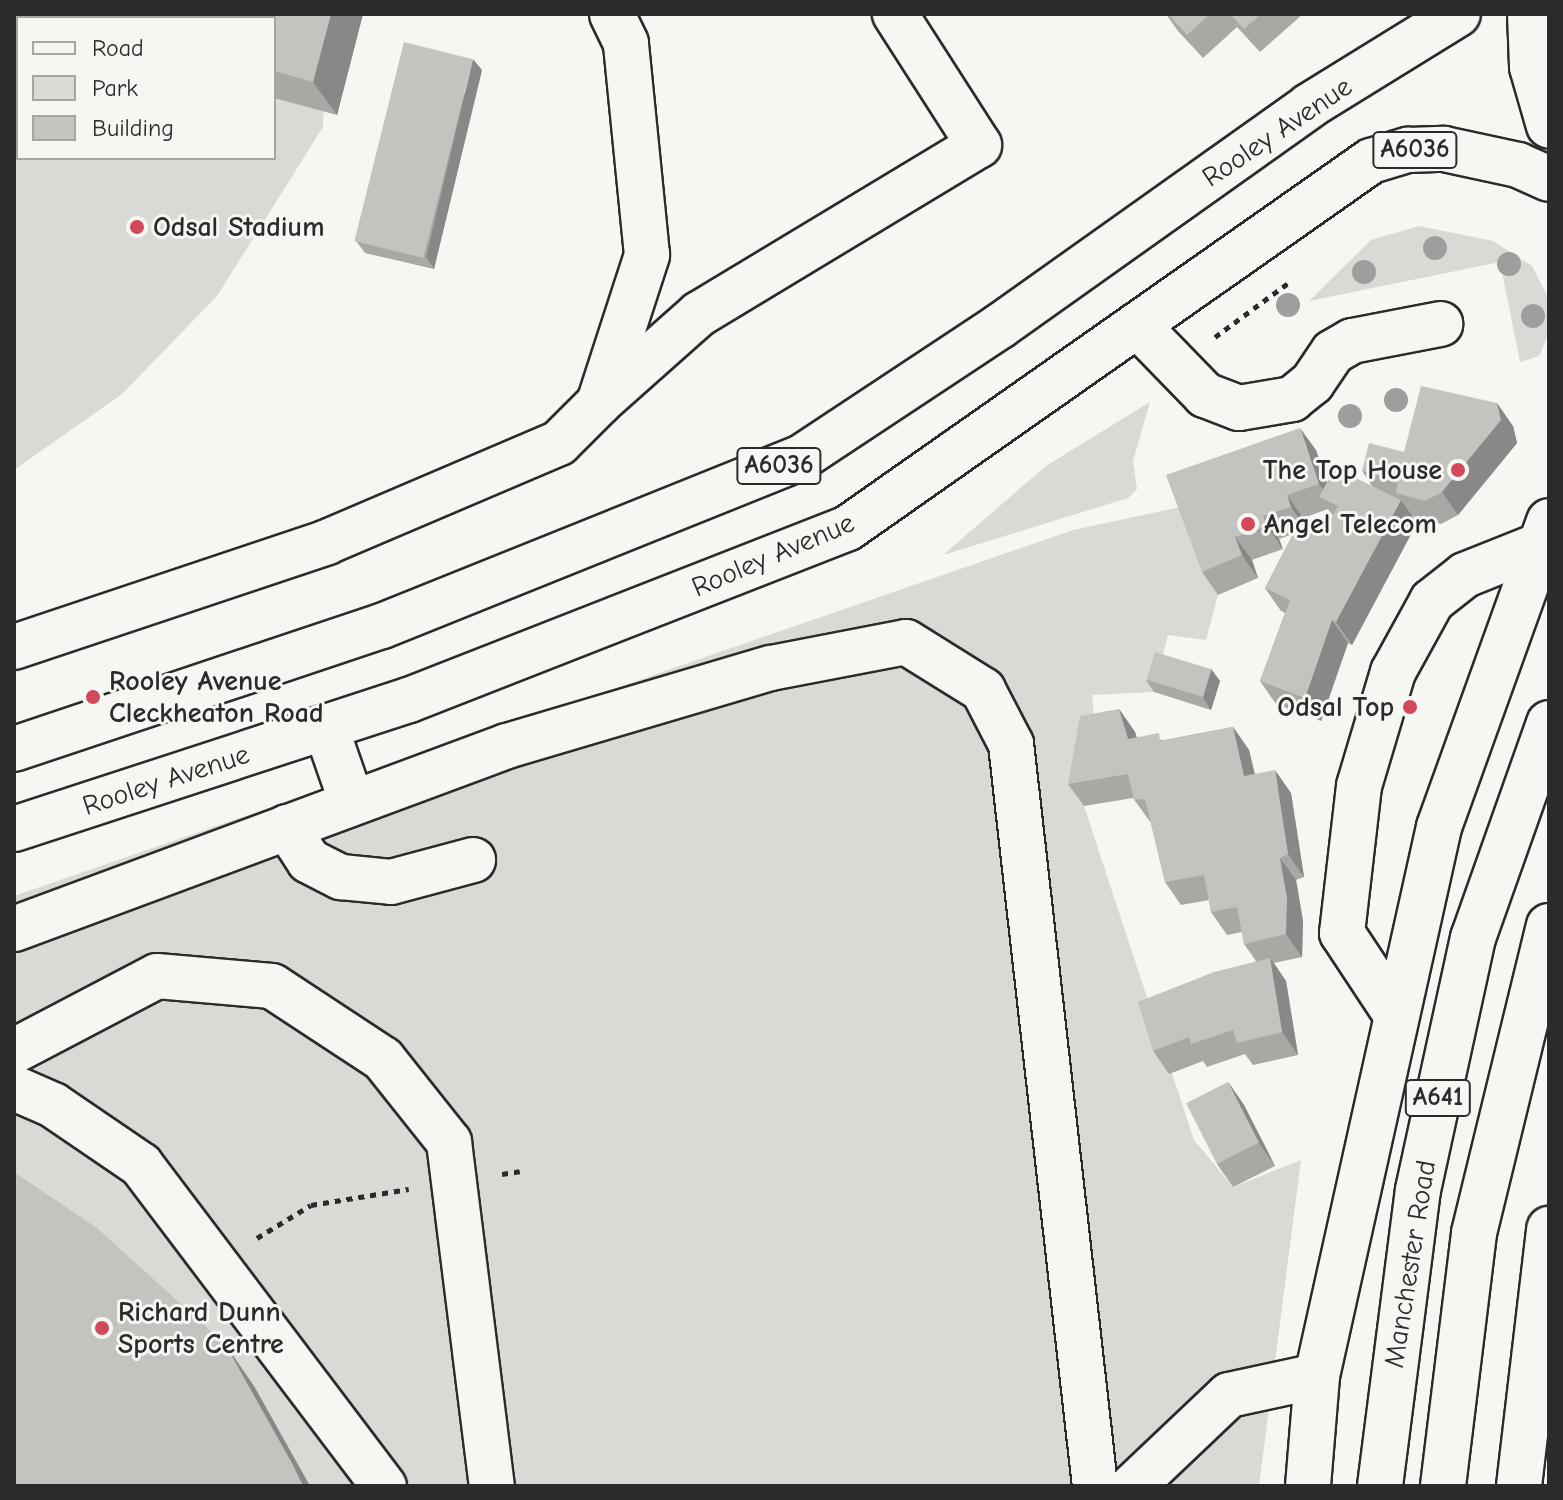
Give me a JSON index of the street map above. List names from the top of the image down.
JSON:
{
  "streets": {
    "main road": [
      "Rooley Avenue",
      "A6036",
      "A641",
      "Manchester Road"
    ]
  },
  "places": [
    "Odsal Stadium",
    "The Top House",
    "Angel Telecom",
    "Rooley Avenue Cleckheaton Road",
    "Odsal Top",
    "Richard Dunn Sports Centre"
  ],
  "legend": ["Road", "Park", "Building"]
}
